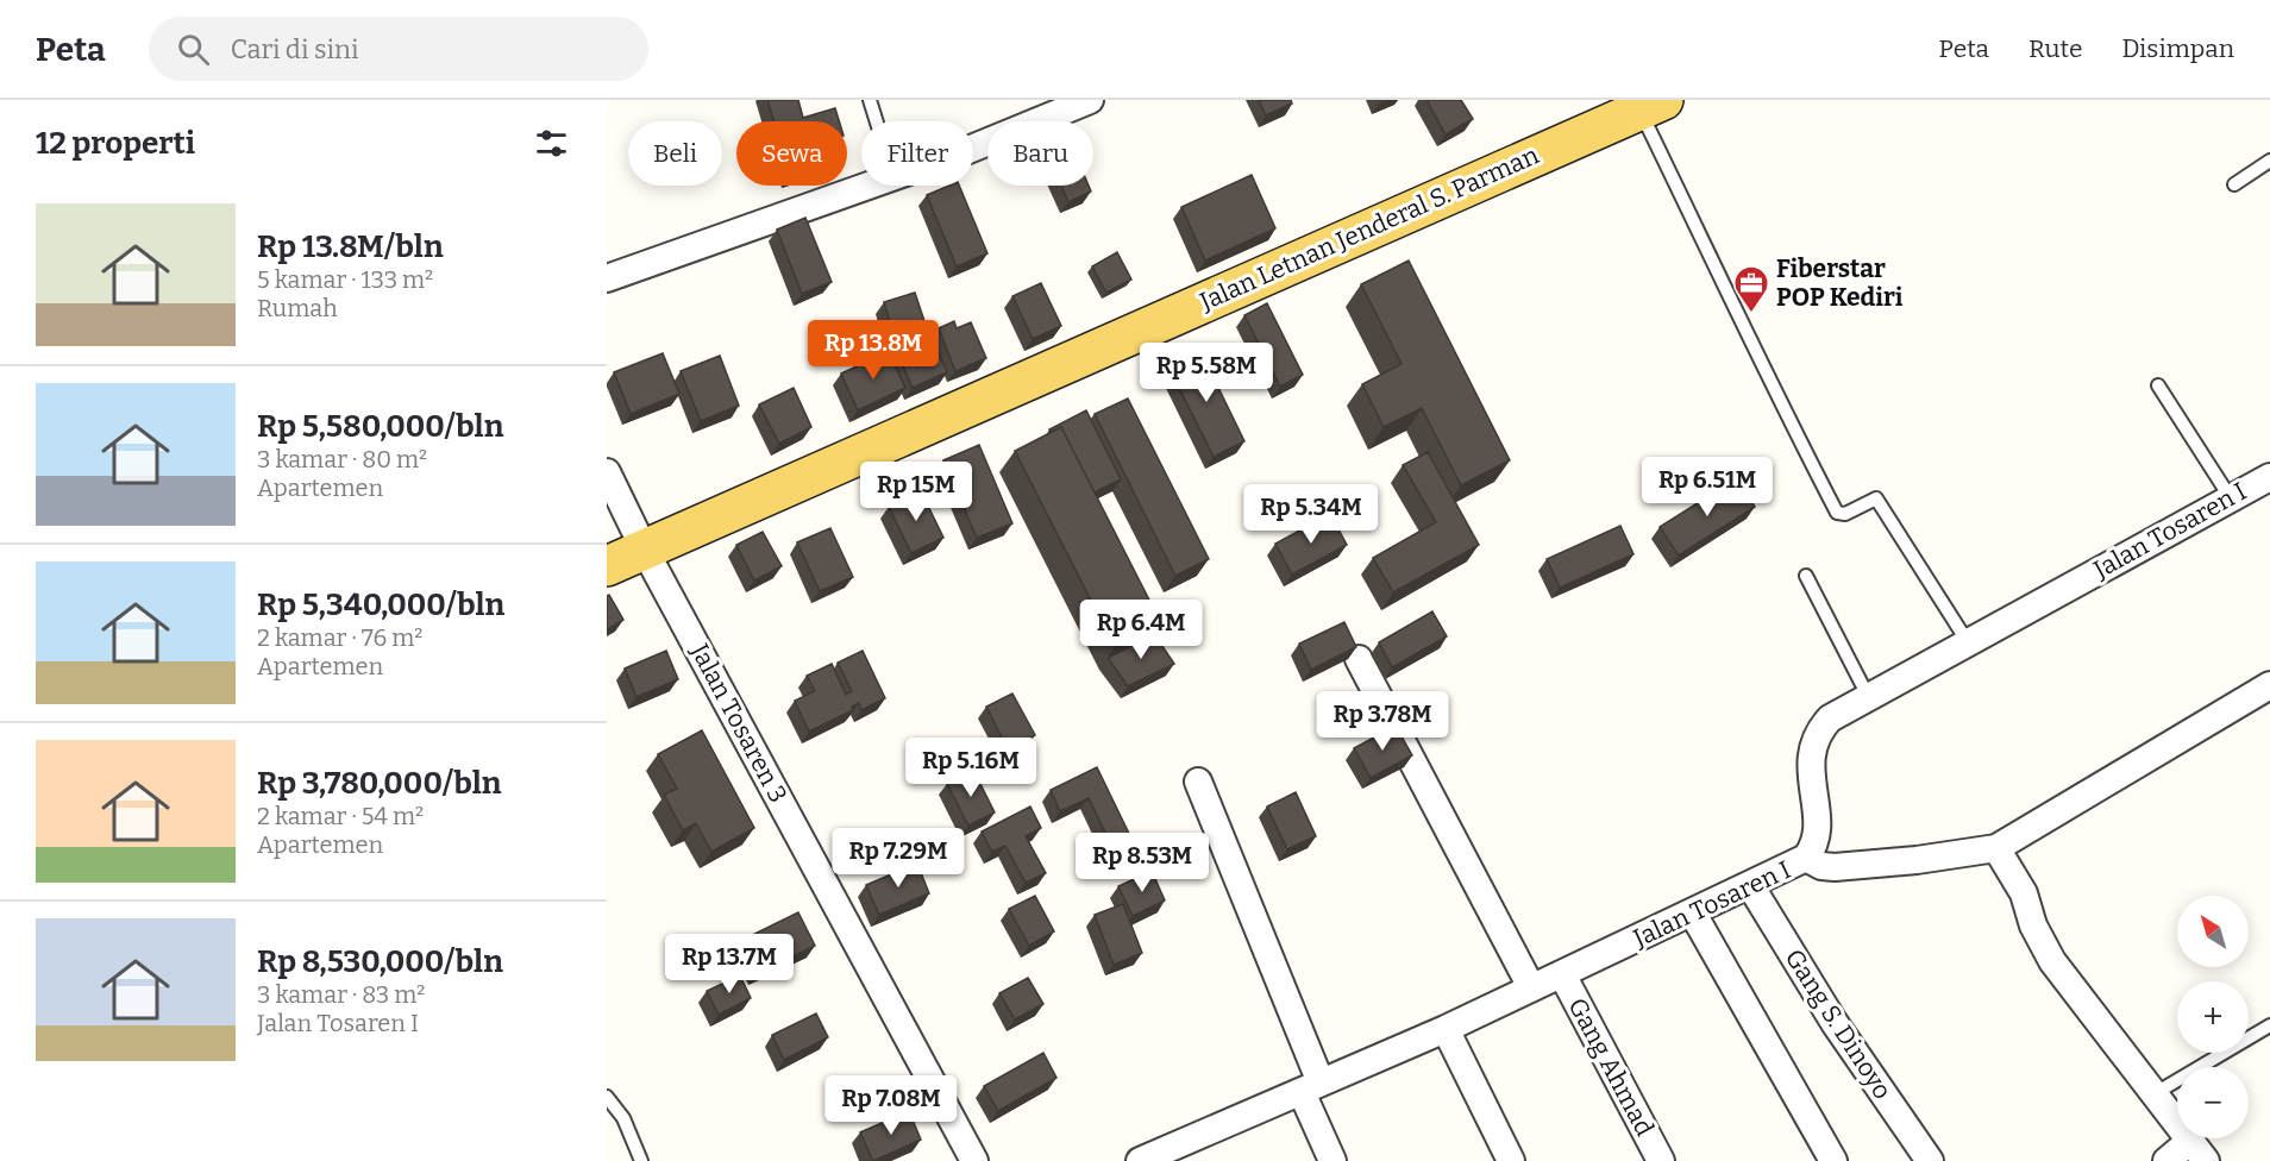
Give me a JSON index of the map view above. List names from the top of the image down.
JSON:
{
  "streets": {
    "main road": ["Jalan Letnan Jenderal S. Parman"],
    "street": [
      "Jalan Tosaren I",
      "Jalan Tosaren 3",
      "Gang S. Dinoyo",
      "Gang Ahmad"
    ]
  },
  "crossings": [
    ["Jalan Letnan Jenderal S. Parman", "Jalan Tosaren 3"],
    ["Jalan Tosaren I", "Gang S. Dinoyo"],
    ["Jalan Tosaren I", "Gang Ahmad"]
  ],
  "places": {
    "office": ["Fiberstar POP Kediri"]
  },
  "north": "top left",
  "page": {
    "header": "Peta",
    "search": "Cari di sini",
    "nav": ["Peta", "Rute", "Disimpan"],
    "heading": "12 properti",
    "chip": [
      "Beli",
      "Sewa",
      "Filter",
      "Baru"
    ],
    "list": [
      {
        "name": "Rp 13.8M/bln",
        "note": "5 kamar · 133 m² · Rumah"
      },
      {
        "name": "Rp 5,580,000/bln",
        "note": "3 kamar · 80 m² · Apartemen"
      },
      {
        "name": "Rp 5,340,000/bln",
        "note": "2 kamar · 76 m² · Apartemen"
      },
      {
        "name": "Rp 3,780,000/bln",
        "note": "2 kamar · 54 m² · Apartemen"
      },
      {
        "name": "Rp 8,530,000/bln",
        "note": "3 kamar · 83 m² · Jalan Tosaren I"
      }
    ],
    "price": [
      "Rp 13.8M",
      "Rp 5.58M",
      "Rp 6.51M",
      "Rp 15M",
      "Rp 5.34M",
      "Rp 6.4M",
      "Rp 3.78M",
      "Rp 5.16M",
      "Rp 7.29M",
      "Rp 8.53M",
      "Rp 13.7M",
      "Rp 7.08M"
    ],
    "map_buttons": ["+", "−"]
  }
}
